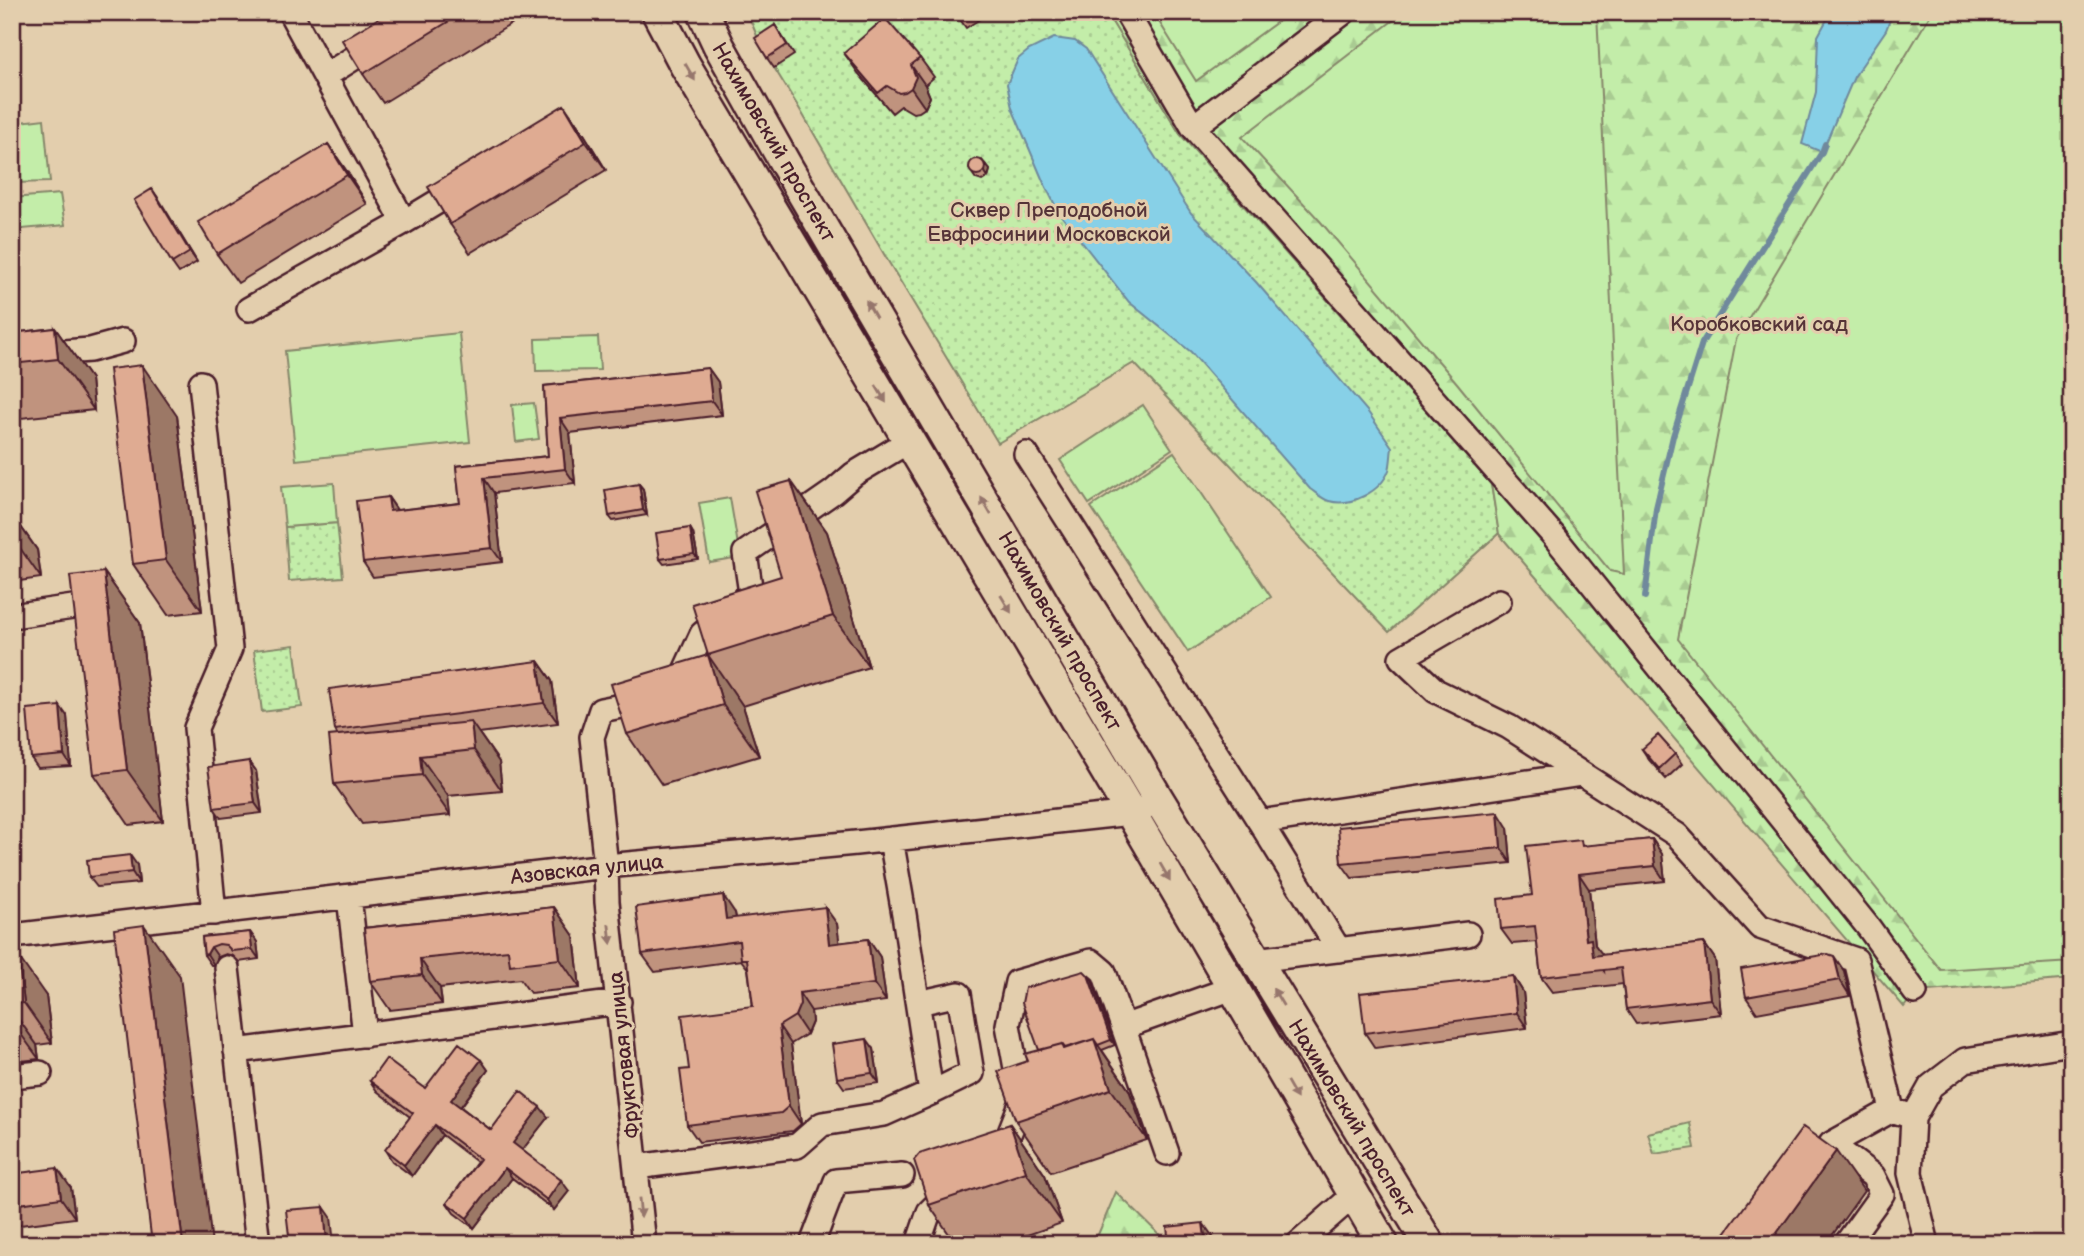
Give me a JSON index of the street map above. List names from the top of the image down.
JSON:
{
  "streets": {
    "main road": ["Нахимовский проспект"],
    "street": ["Азовская улица", "Фруктовая улица"]
  },
  "crossings": [
    ["Нахимовский проспект", "Азовская улица"],
    ["Нахимовский проспект", "Фруктовая улица"],
    ["Азовская улица", "Фруктовая улица"]
  ],
  "parks": ["Сквер Преподобной Евфросинии Московской", "Коробковский сад"]
}
